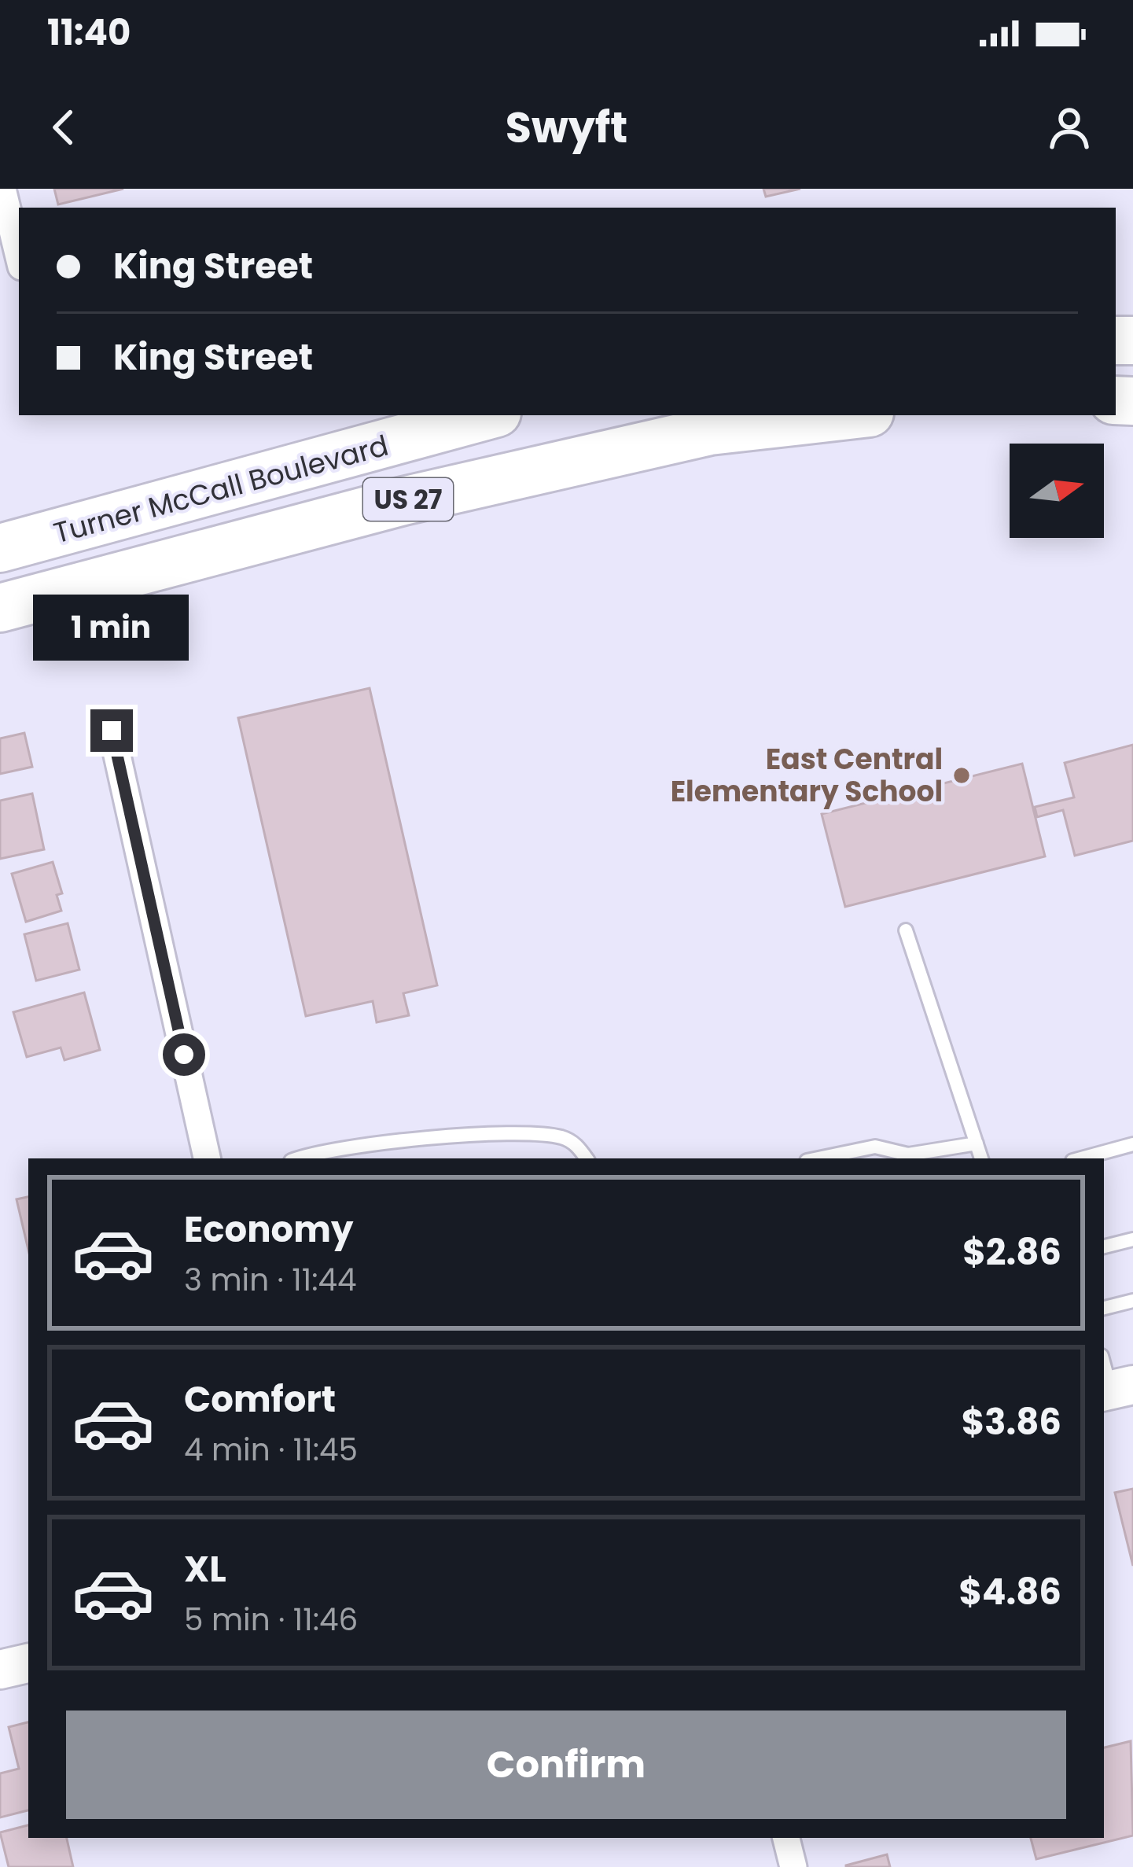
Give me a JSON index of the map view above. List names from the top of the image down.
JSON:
{
  "streets": {
    "highway": ["Turner McCall Boulevard", "US 27"]
  },
  "places": ["East Central Elementary School"],
  "north": "right",
  "page": {
    "status": "11:40",
    "header": "Swyft",
    "banner": ["King Street", "King Street"],
    "bubble": "1 min",
    "list": [
      {
        "name": "Economy",
        "note": "3 min · 11:44",
        "value": "$2.86"
      },
      {
        "name": "Comfort",
        "note": "4 min · 11:45",
        "value": "$3.86"
      },
      {
        "name": "XL",
        "note": "5 min · 11:46",
        "value": "$4.86"
      }
    ],
    "buttons": "Confirm"
  }
}
